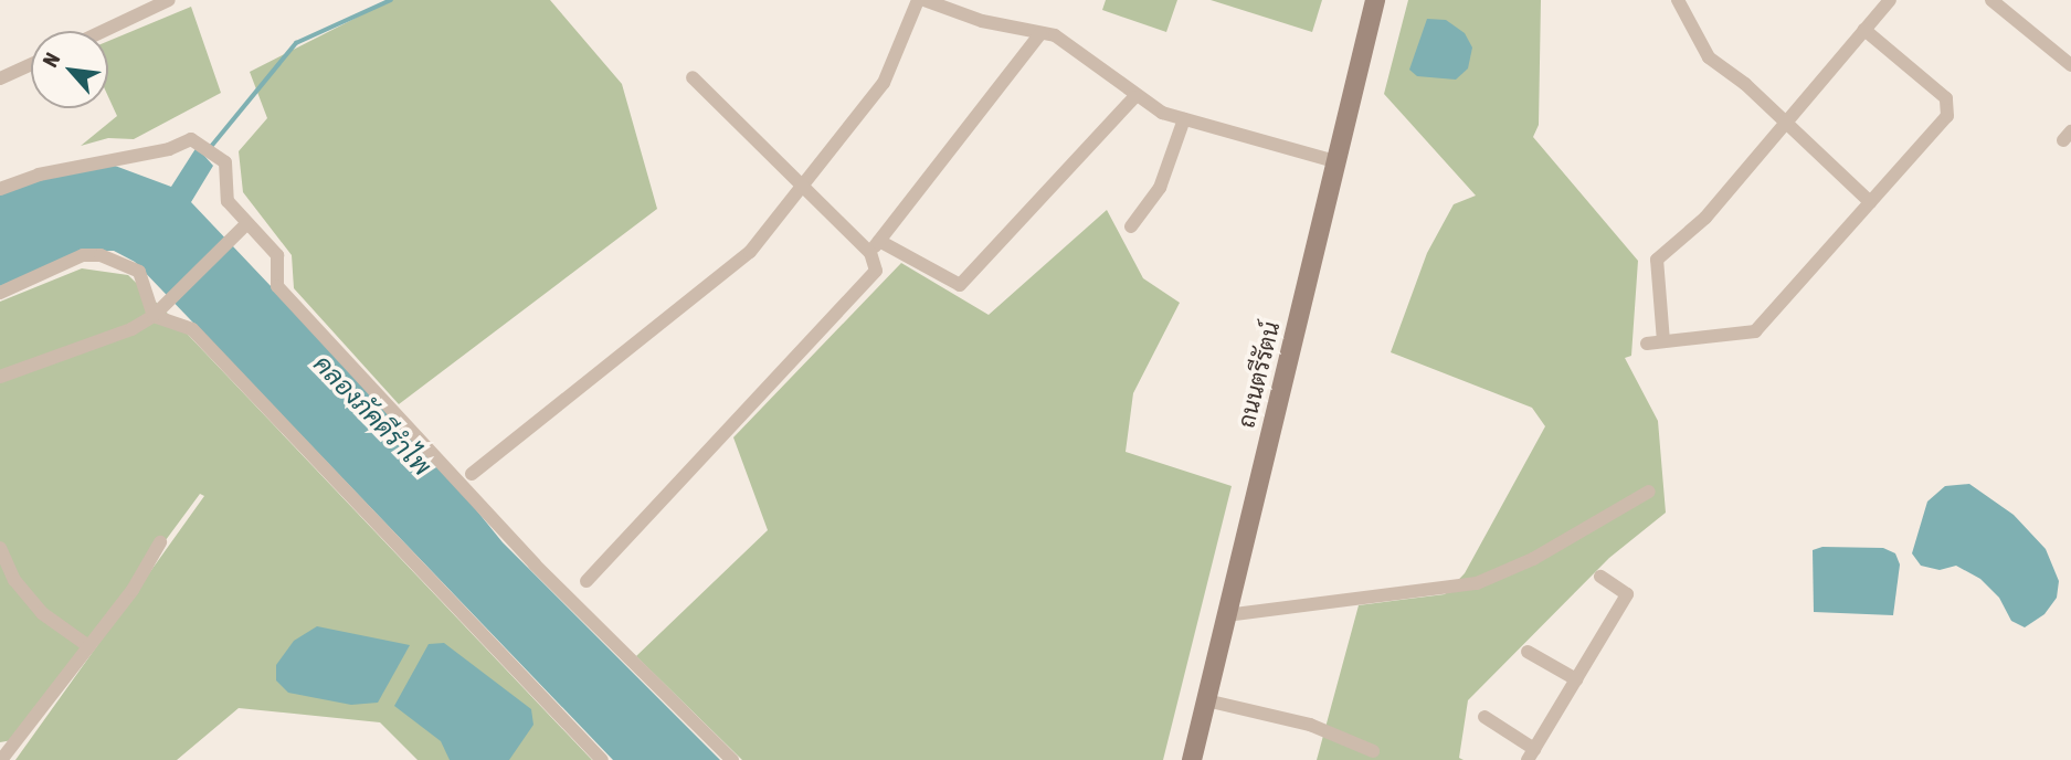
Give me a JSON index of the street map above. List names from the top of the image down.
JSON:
{
  "streets": {
    "main road": ["ถนนตรีรัตน์"]
  },
  "water": ["คลองภัคดีรำไพ"],
  "north": "top left"
}
